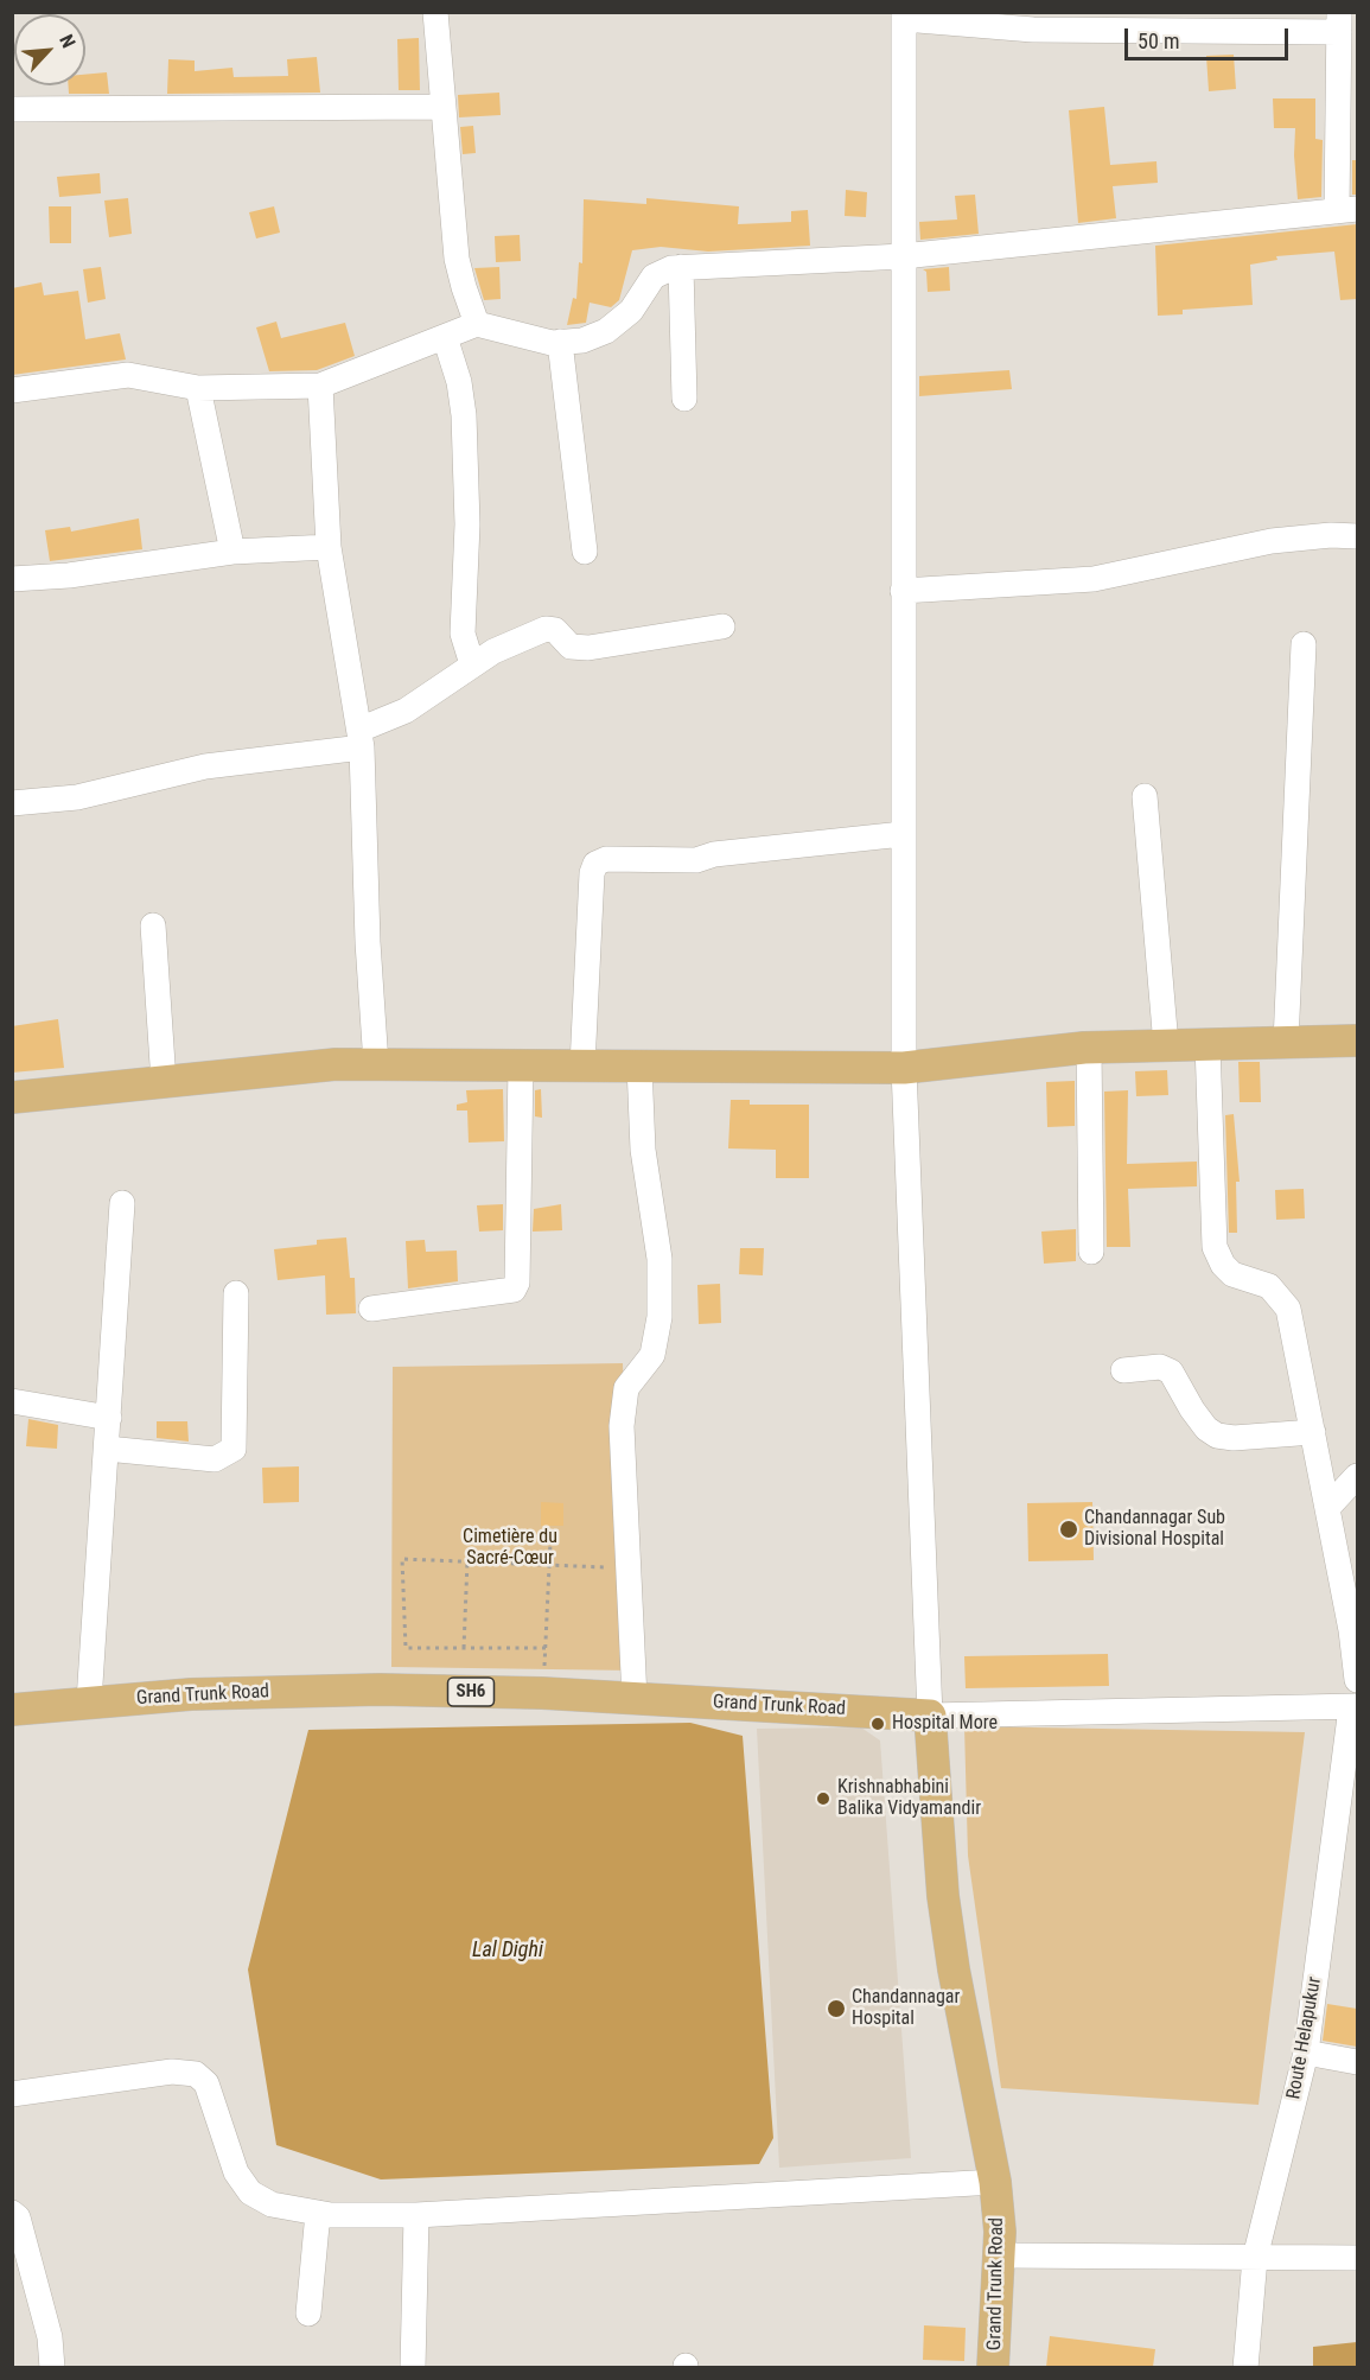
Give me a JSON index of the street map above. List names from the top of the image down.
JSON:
{
  "streets": {
    "main road": ["SH6", "Grand Trunk Road"],
    "street": ["Route Helapukur"]
  },
  "crossings": [
    ["Grand Trunk Road", "Route Helapukur"]
  ],
  "water": ["Lal Dighi"],
  "parks": ["Cimetière du Sacré-Cœur"],
  "places": [
    "Chandannagar Sub Divisional Hospital",
    "Hospital More",
    "Krishnabhabini Balika Vidyamandir",
    "Chandannagar Hospital"
  ],
  "scale_bar": "50 m",
  "north": "top right"
}
